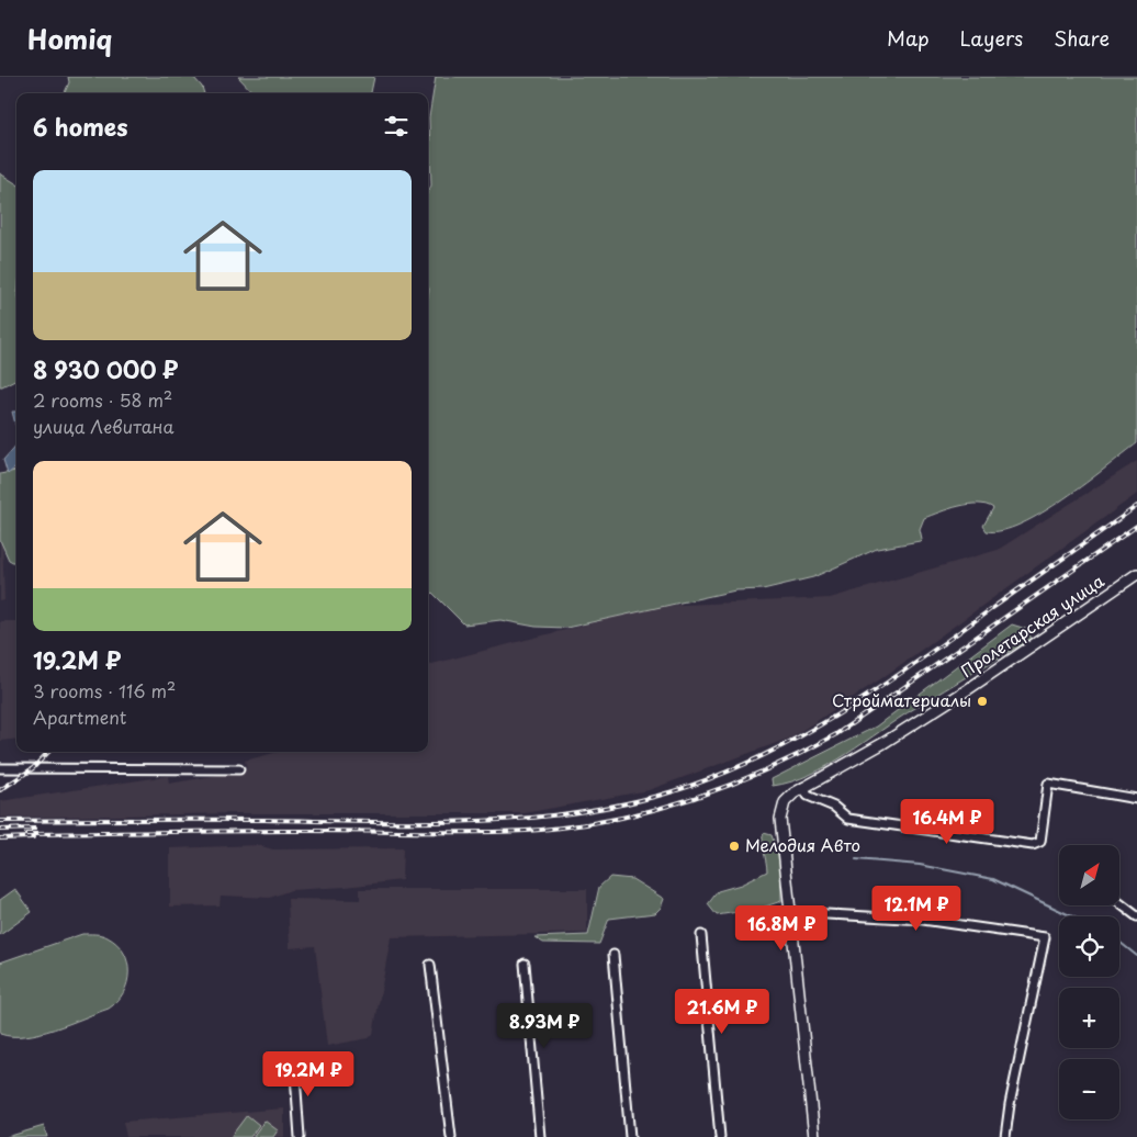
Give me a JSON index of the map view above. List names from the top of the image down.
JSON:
{
  "streets": {
    "main road": ["Пролетарская улица"]
  },
  "places": ["Стройматериалы", "Мелодия Авто"],
  "north": "top right",
  "page": {
    "header": "Homiq",
    "nav": ["Map", "Layers", "Share"],
    "heading": "6 homes",
    "list": [
      {
        "name": "8 930 000 ₽",
        "note": "2 rooms · 58 m² · улица Левитана"
      },
      {
        "name": "19.2M ₽",
        "note": "3 rooms · 116 m² · Apartment"
      }
    ],
    "price": [
      "16.4M ₽",
      "12.1M ₽",
      "16.8M ₽",
      "21.6M ₽",
      "8.93M ₽",
      "19.2M ₽"
    ],
    "map_buttons": ["+", "−"]
  }
}
